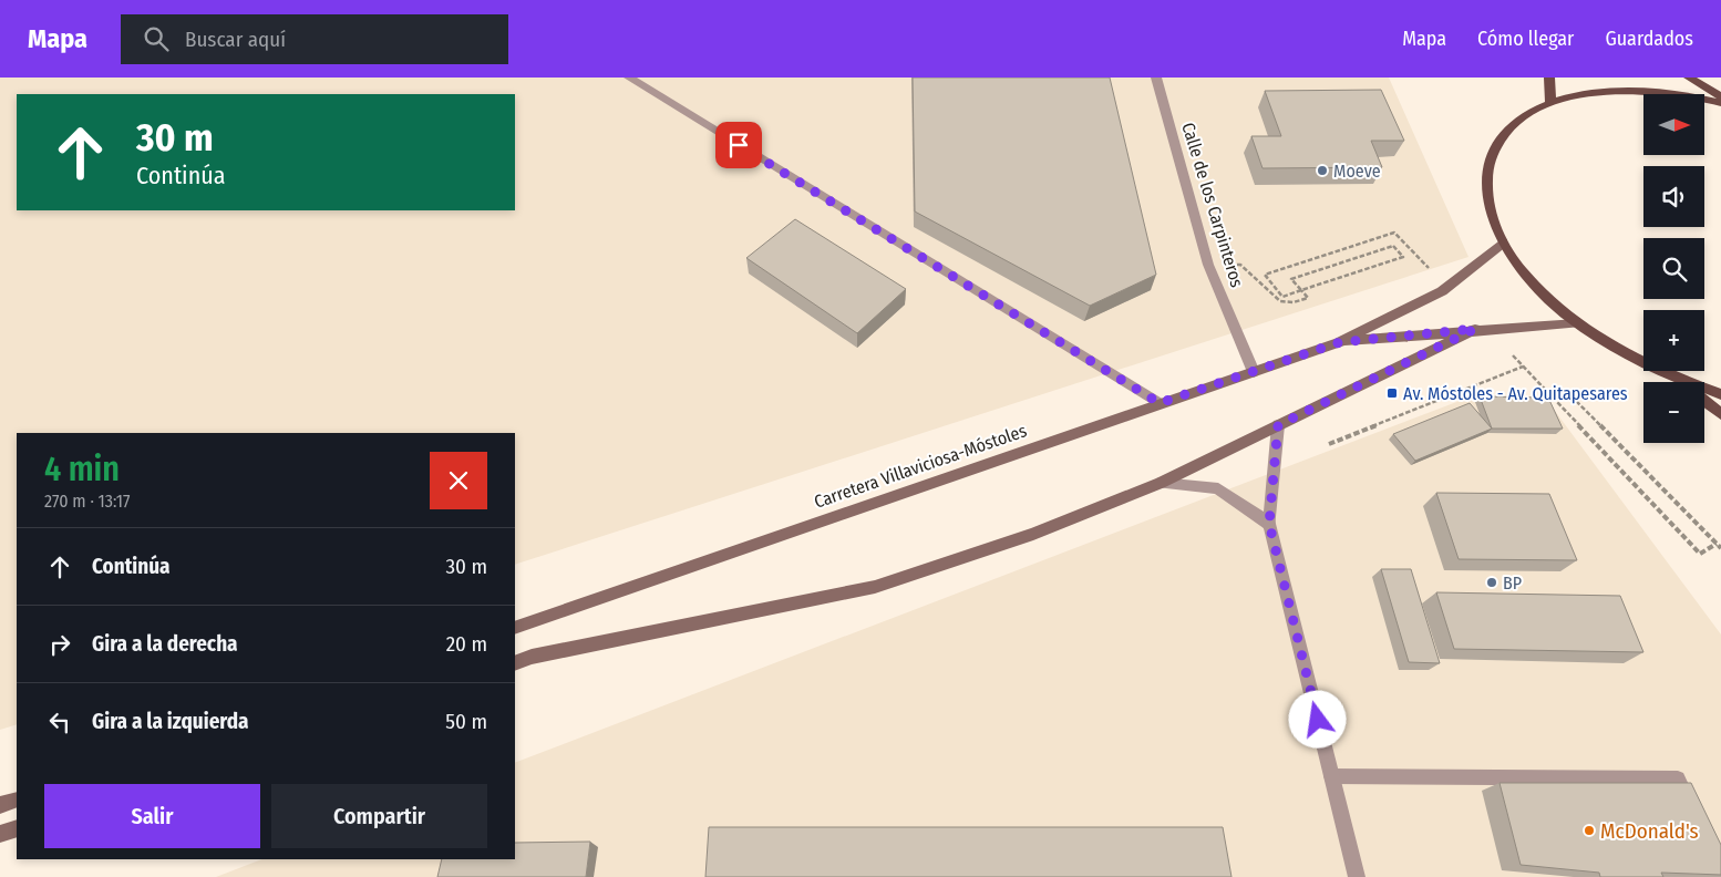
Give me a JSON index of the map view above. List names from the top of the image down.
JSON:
{
  "streets": {
    "main road": ["Carretera Villaviciosa-Móstoles"],
    "street": ["Calle de los Carpinteros"]
  },
  "crossings": [
    ["Calle de los Carpinteros", "Carretera Villaviciosa-Móstoles"]
  ],
  "places": {
    "other": ["Moeve", "BP", "McDonald's"],
    "transit": ["Av. Móstoles - Av. Quitapesares"]
  },
  "north": "right",
  "page": {
    "header": "Mapa",
    "search": "Buscar aquí",
    "nav": ["Mapa", "Cómo llegar", "Guardados"],
    "map_buttons": ["+", "−"],
    "turn": ["30 m", "Continúa"],
    "heading": ["4 min", "270 m · 13:17"],
    "list": [
      {
        "name": "Continúa",
        "value": "30 m"
      },
      {
        "name": "Gira a la derecha",
        "value": "20 m"
      },
      {
        "name": "Gira a la izquierda",
        "value": "50 m"
      }
    ],
    "buttons": ["Salir", "Compartir"]
  }
}
